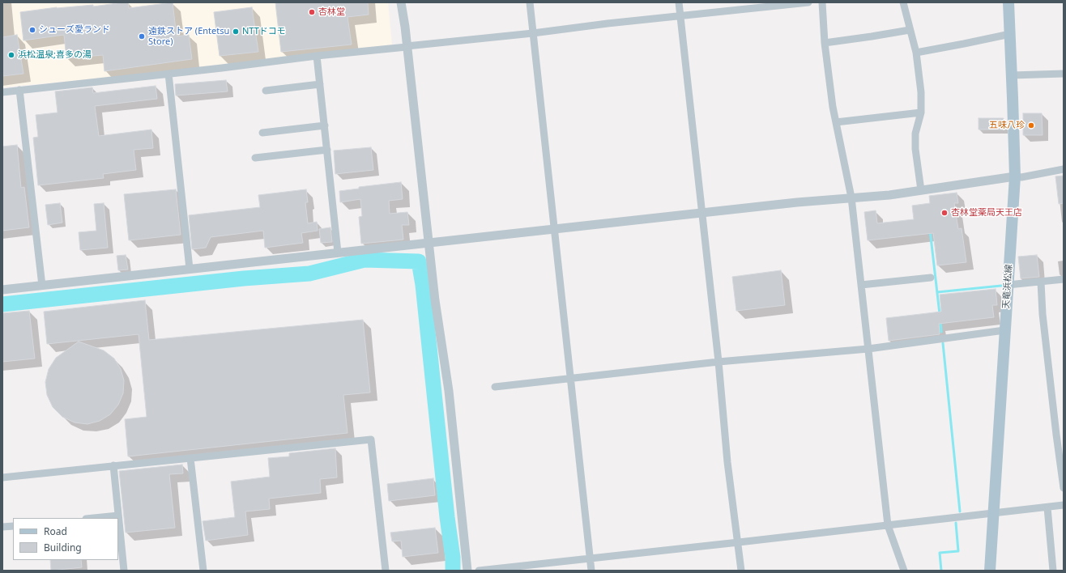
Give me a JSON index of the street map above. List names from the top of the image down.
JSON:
{
  "streets": {
    "main road": ["天竜浜松線"]
  },
  "places": [
    "杏林堂",
    "シューズ愛ランド",
    "NTTドコモ",
    "遠鉄ストア (Entetsu Store)",
    "浜松温泉;喜多の湯",
    "五味八珍",
    "杏林堂薬局天王店"
  ],
  "legend": ["Road", "Building"]
}
